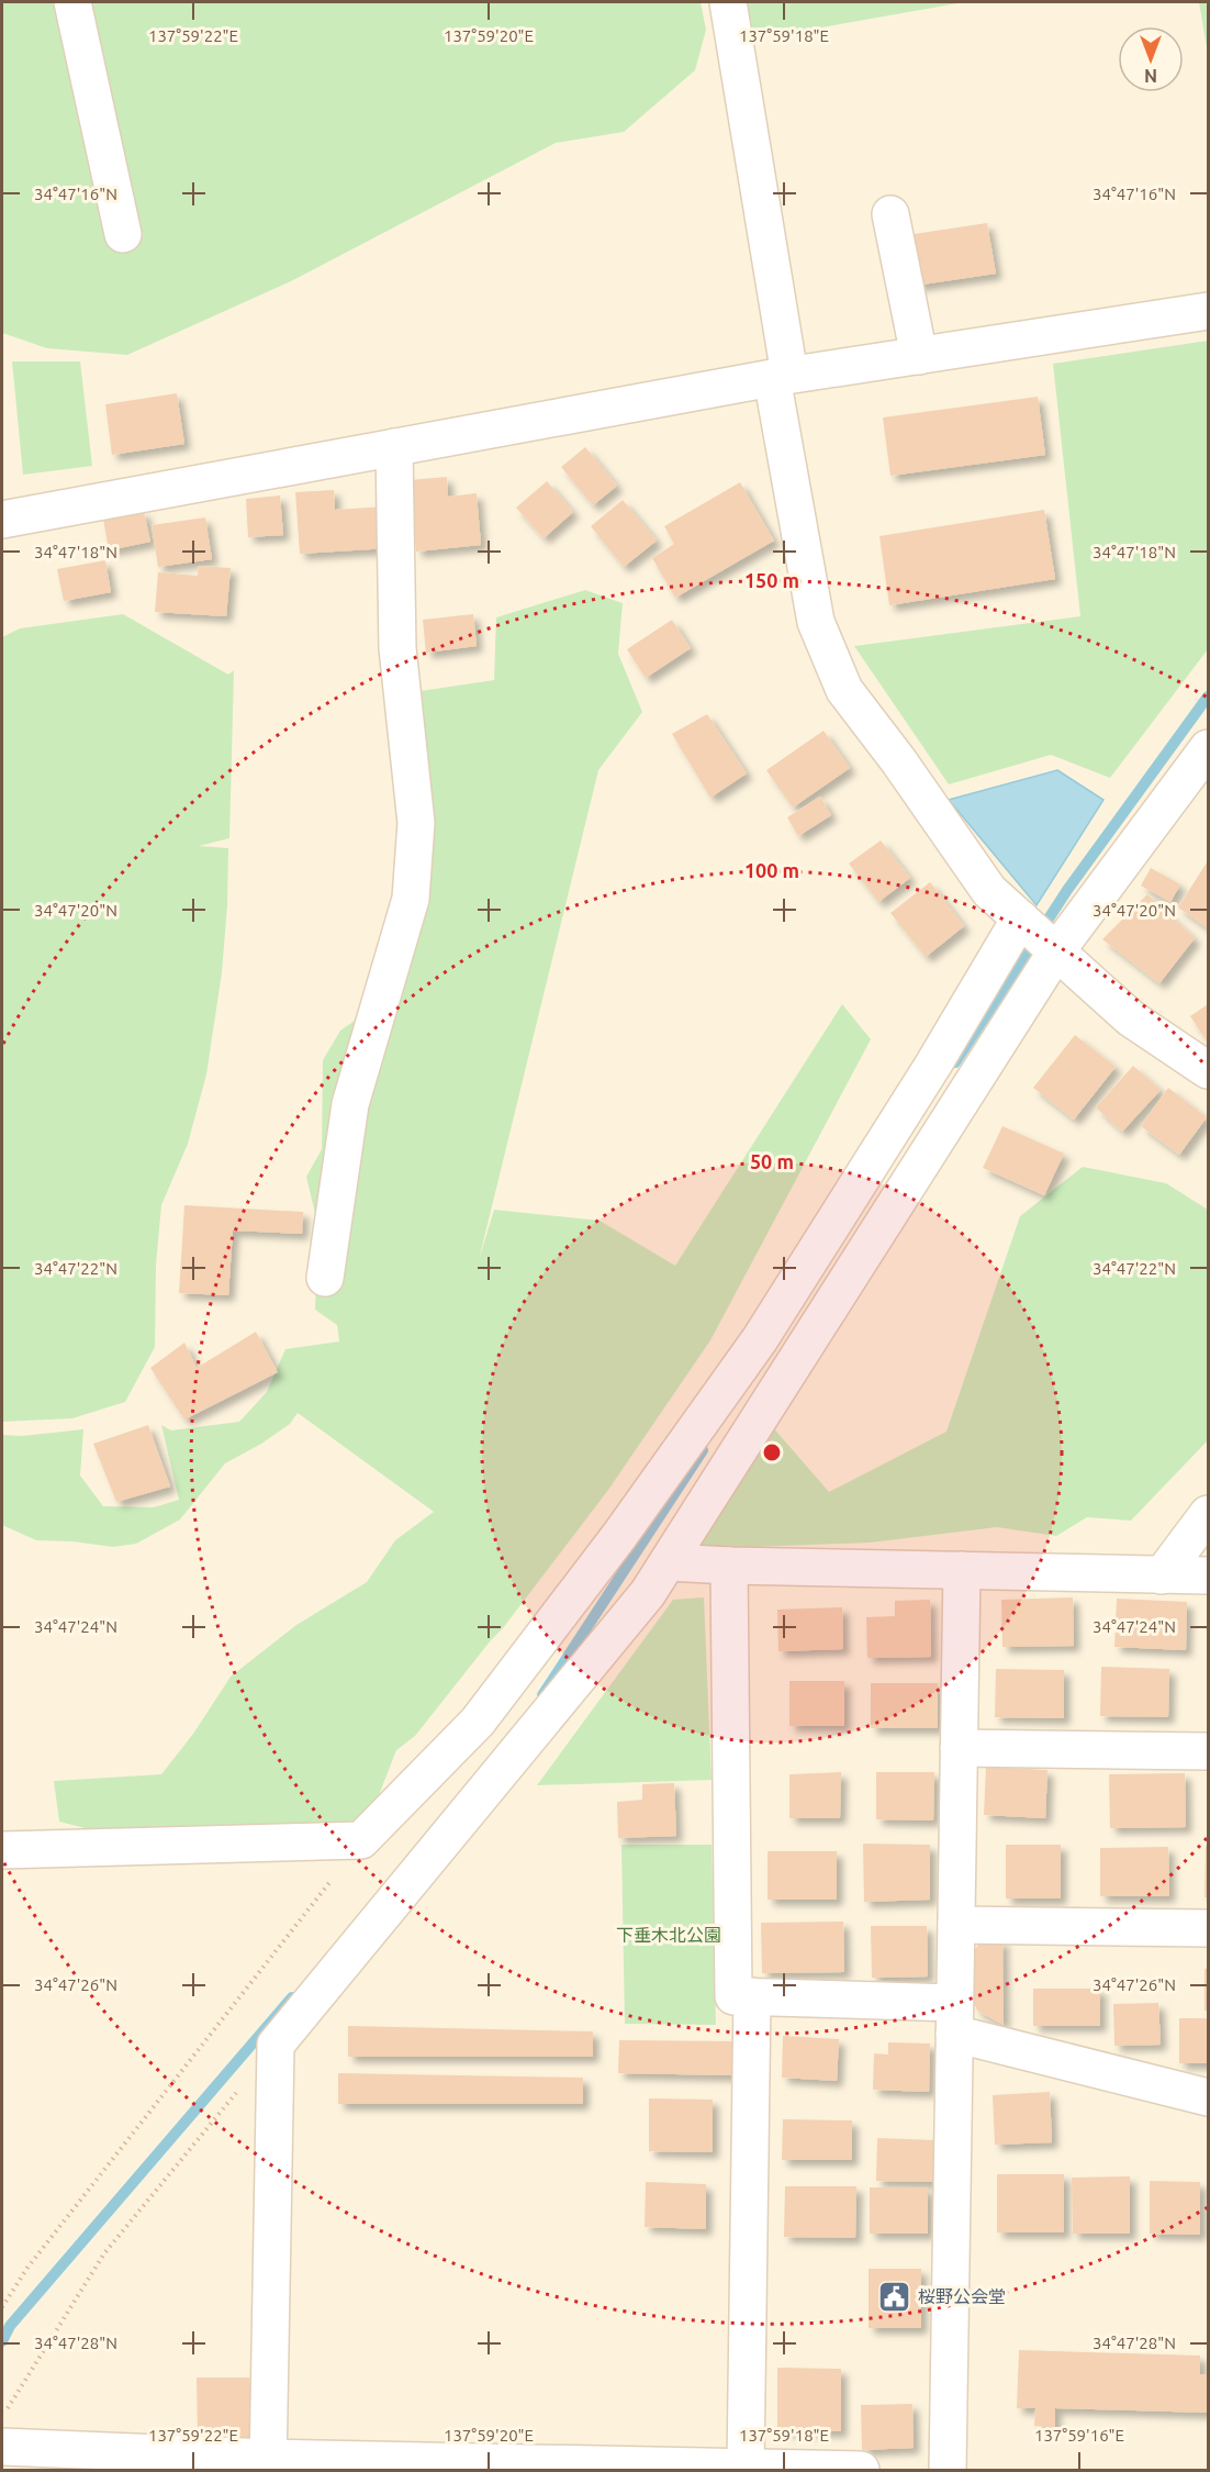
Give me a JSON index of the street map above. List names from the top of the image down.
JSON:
{
  "parks": ["下垂木北公園"],
  "places": {
    "public building": ["桜野公会堂"]
  },
  "north": "bottom",
  "coordinates": [
    "137°59'22\"E",
    "137°59'20\"E",
    "137°59'18\"E",
    "34°47'16\"N",
    "34°47'18\"N",
    "34°47'20\"N",
    "34°47'22\"N",
    "34°47'24\"N",
    "34°47'26\"N",
    "34°47'28\"N",
    "137°59'16\"E"
  ],
  "rings": ["150 m", "100 m", "50 m"]
}
